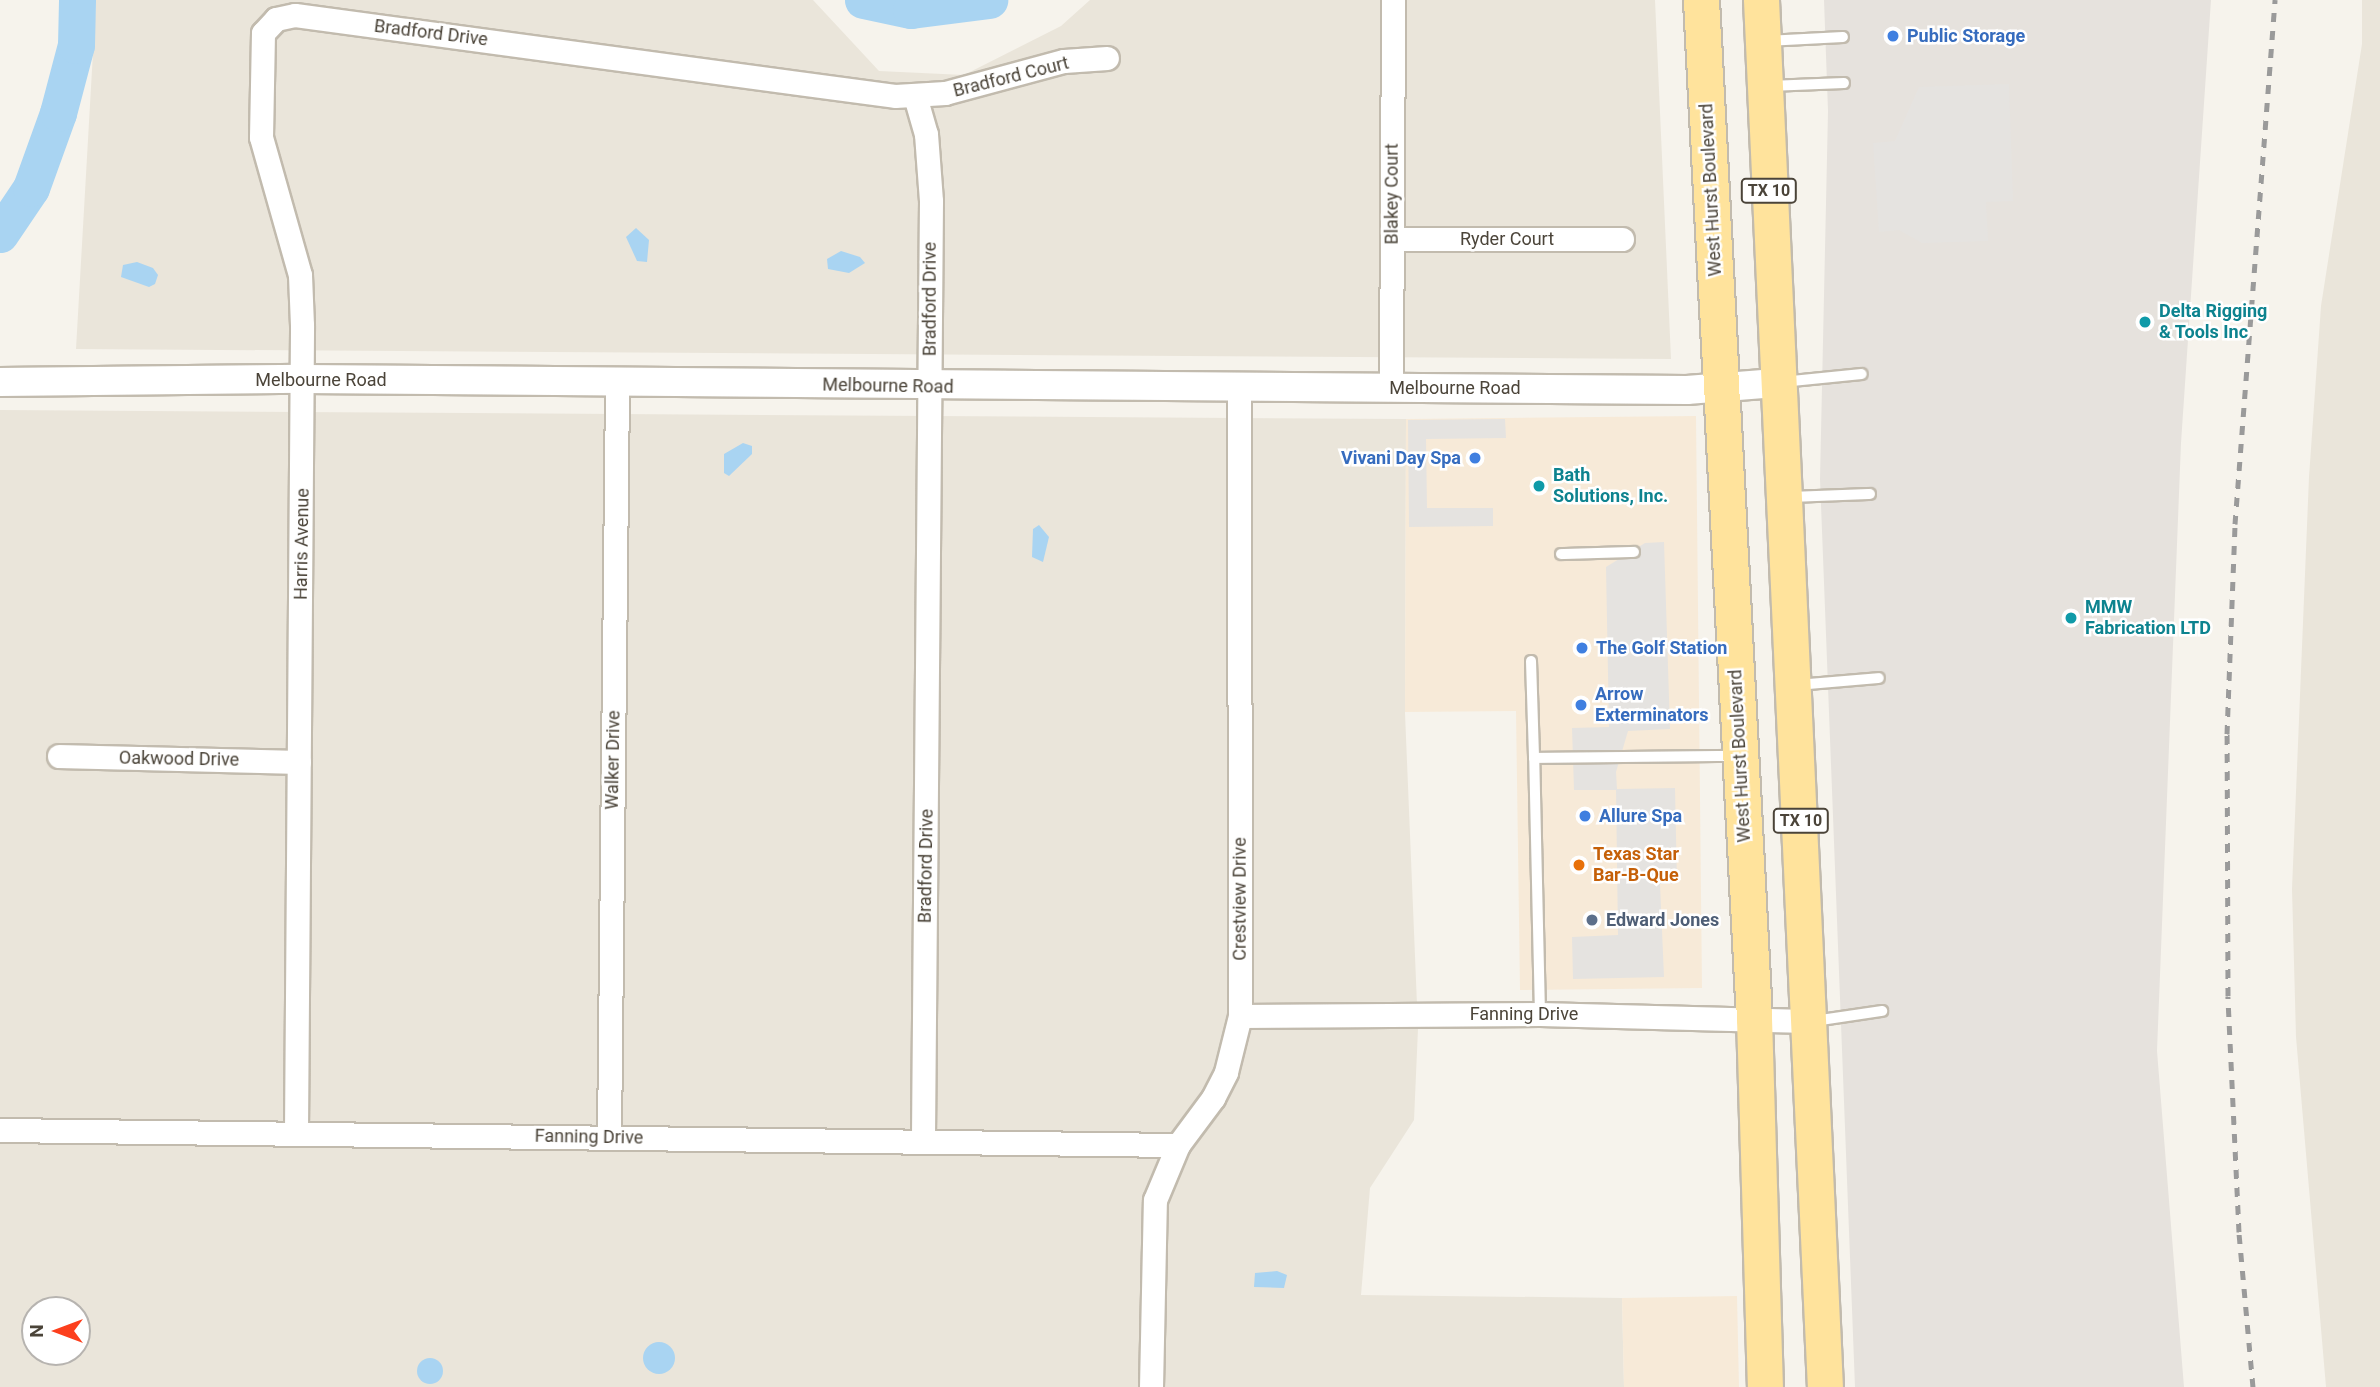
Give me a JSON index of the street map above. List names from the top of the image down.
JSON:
{
  "streets": {
    "main road": ["West Hurst Boulevard", "TX 10"],
    "street": [
      "Bradford Drive",
      "Bradford Court",
      "Blakey Court",
      "Ryder Court",
      "Melbourne Road",
      "Harris Avenue",
      "Oakwood Drive",
      "Walker Drive",
      "Crestview Drive",
      "Fanning Drive"
    ]
  },
  "crossings": [
    ["Bradford Drive", "Bradford Court"],
    ["Bradford Drive", "Melbourne Road"],
    ["Bradford Drive", "Harris Avenue"],
    ["Bradford Drive", "Fanning Drive"],
    ["West Hurst Boulevard", "Melbourne Road"],
    ["West Hurst Boulevard", "Fanning Drive"],
    ["TX 10", "Melbourne Road"],
    ["TX 10", "Fanning Drive"],
    ["Blakey Court", "Ryder Court"],
    ["Blakey Court", "Melbourne Road"],
    ["Melbourne Road", "Harris Avenue"],
    ["Melbourne Road", "Walker Drive"],
    ["Melbourne Road", "Crestview Drive"],
    ["Harris Avenue", "Oakwood Drive"],
    ["Harris Avenue", "Fanning Drive"],
    ["Walker Drive", "Fanning Drive"],
    ["Crestview Drive", "Fanning Drive"]
  ],
  "places": [
    "Public Storage",
    "Delta Rigging & Tools Inc",
    "Vivani Day Spa",
    "Bath Solutions, Inc.",
    "MMW Fabrication LTD",
    "The Golf Station",
    "Arrow Exterminators",
    "Allure Spa",
    "Texas Star Bar-B-Que",
    "Edward Jones"
  ],
  "north": "left"
}
